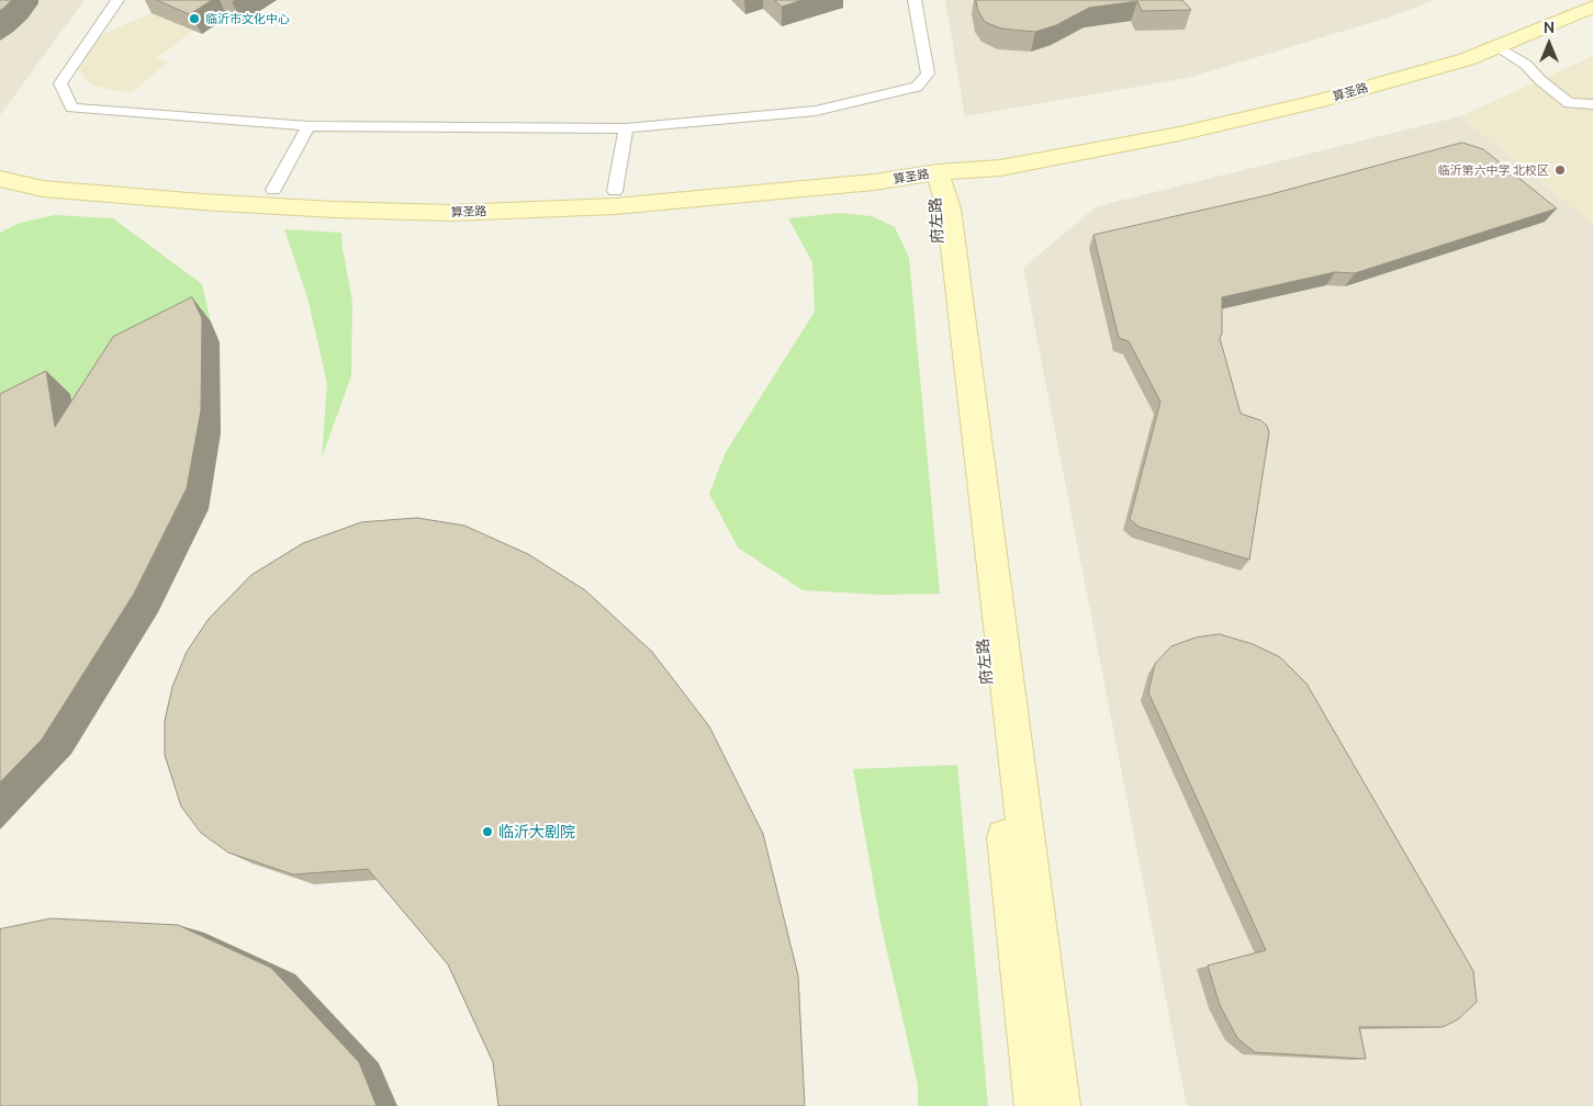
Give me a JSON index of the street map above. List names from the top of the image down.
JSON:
{
  "streets": {
    "main road": ["算圣路", "府左路"]
  },
  "crossings": [
    ["算圣路", "府左路"]
  ],
  "places": ["临沂市文化中心", "临沂第六中学 北校区", "临沂大剧院"],
  "north": "top"
}
